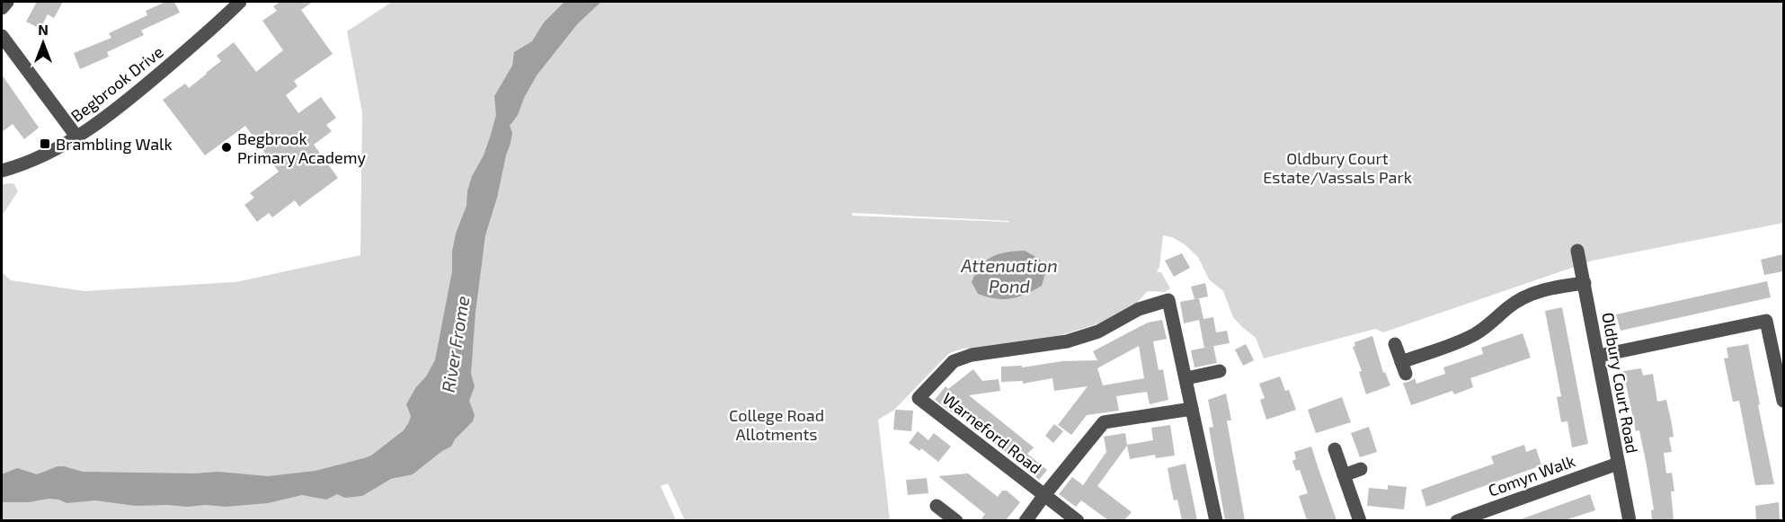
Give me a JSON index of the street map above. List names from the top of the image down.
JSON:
{
  "streets": {
    "street": [
      "Begbrook Drive",
      "Oldbury Court Road",
      "Warneford Road",
      "Comyn Walk"
    ]
  },
  "crossings": [
    ["Oldbury Court Road", "Comyn Walk"]
  ],
  "water": ["Attenuation Pond", "River Frome"],
  "parks": ["Oldbury Court Estate/Vassals Park", "College Road Allotments"],
  "places": {
    "transit": ["Brambling Walk"],
    "other": ["Begbrook Primary Academy"]
  },
  "north": "top"
}
